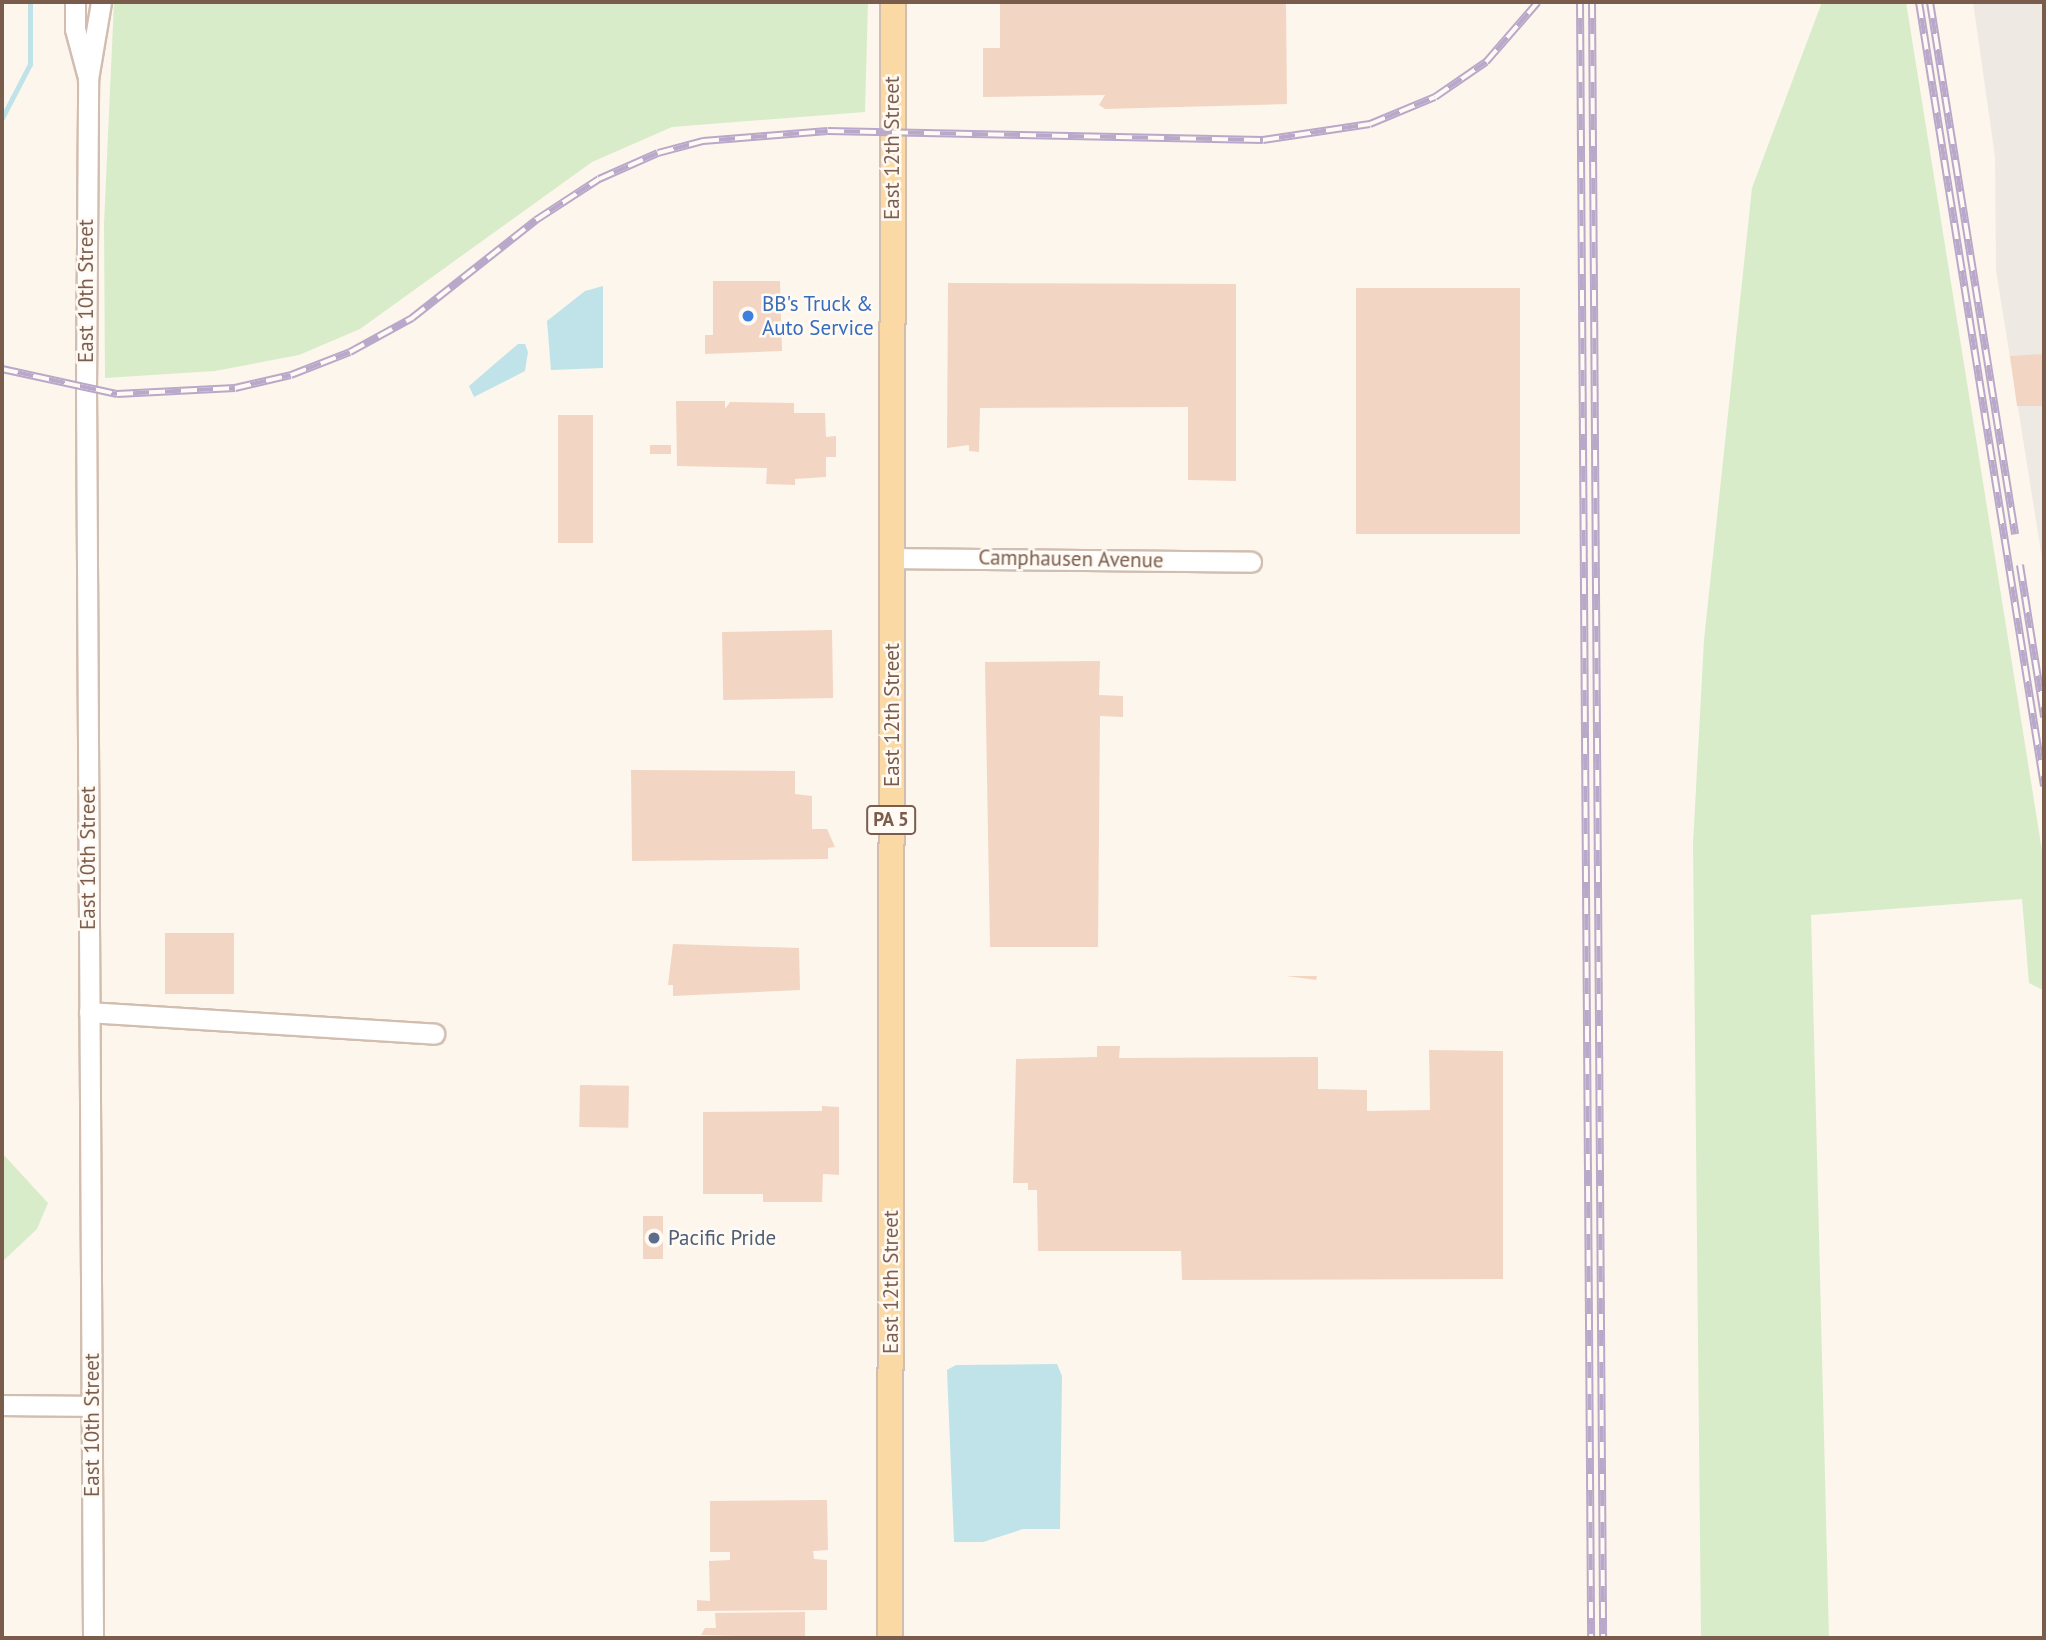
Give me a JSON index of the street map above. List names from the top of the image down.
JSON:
{
  "streets": {
    "main road": ["East 12th Street", "PA 5"],
    "street": ["East 10th Street", "Camphausen Avenue"]
  },
  "crossings": [
    ["East 12th Street", "Camphausen Avenue"]
  ],
  "places": ["BB's Truck & Auto Service", "Pacific Pride"]
}
